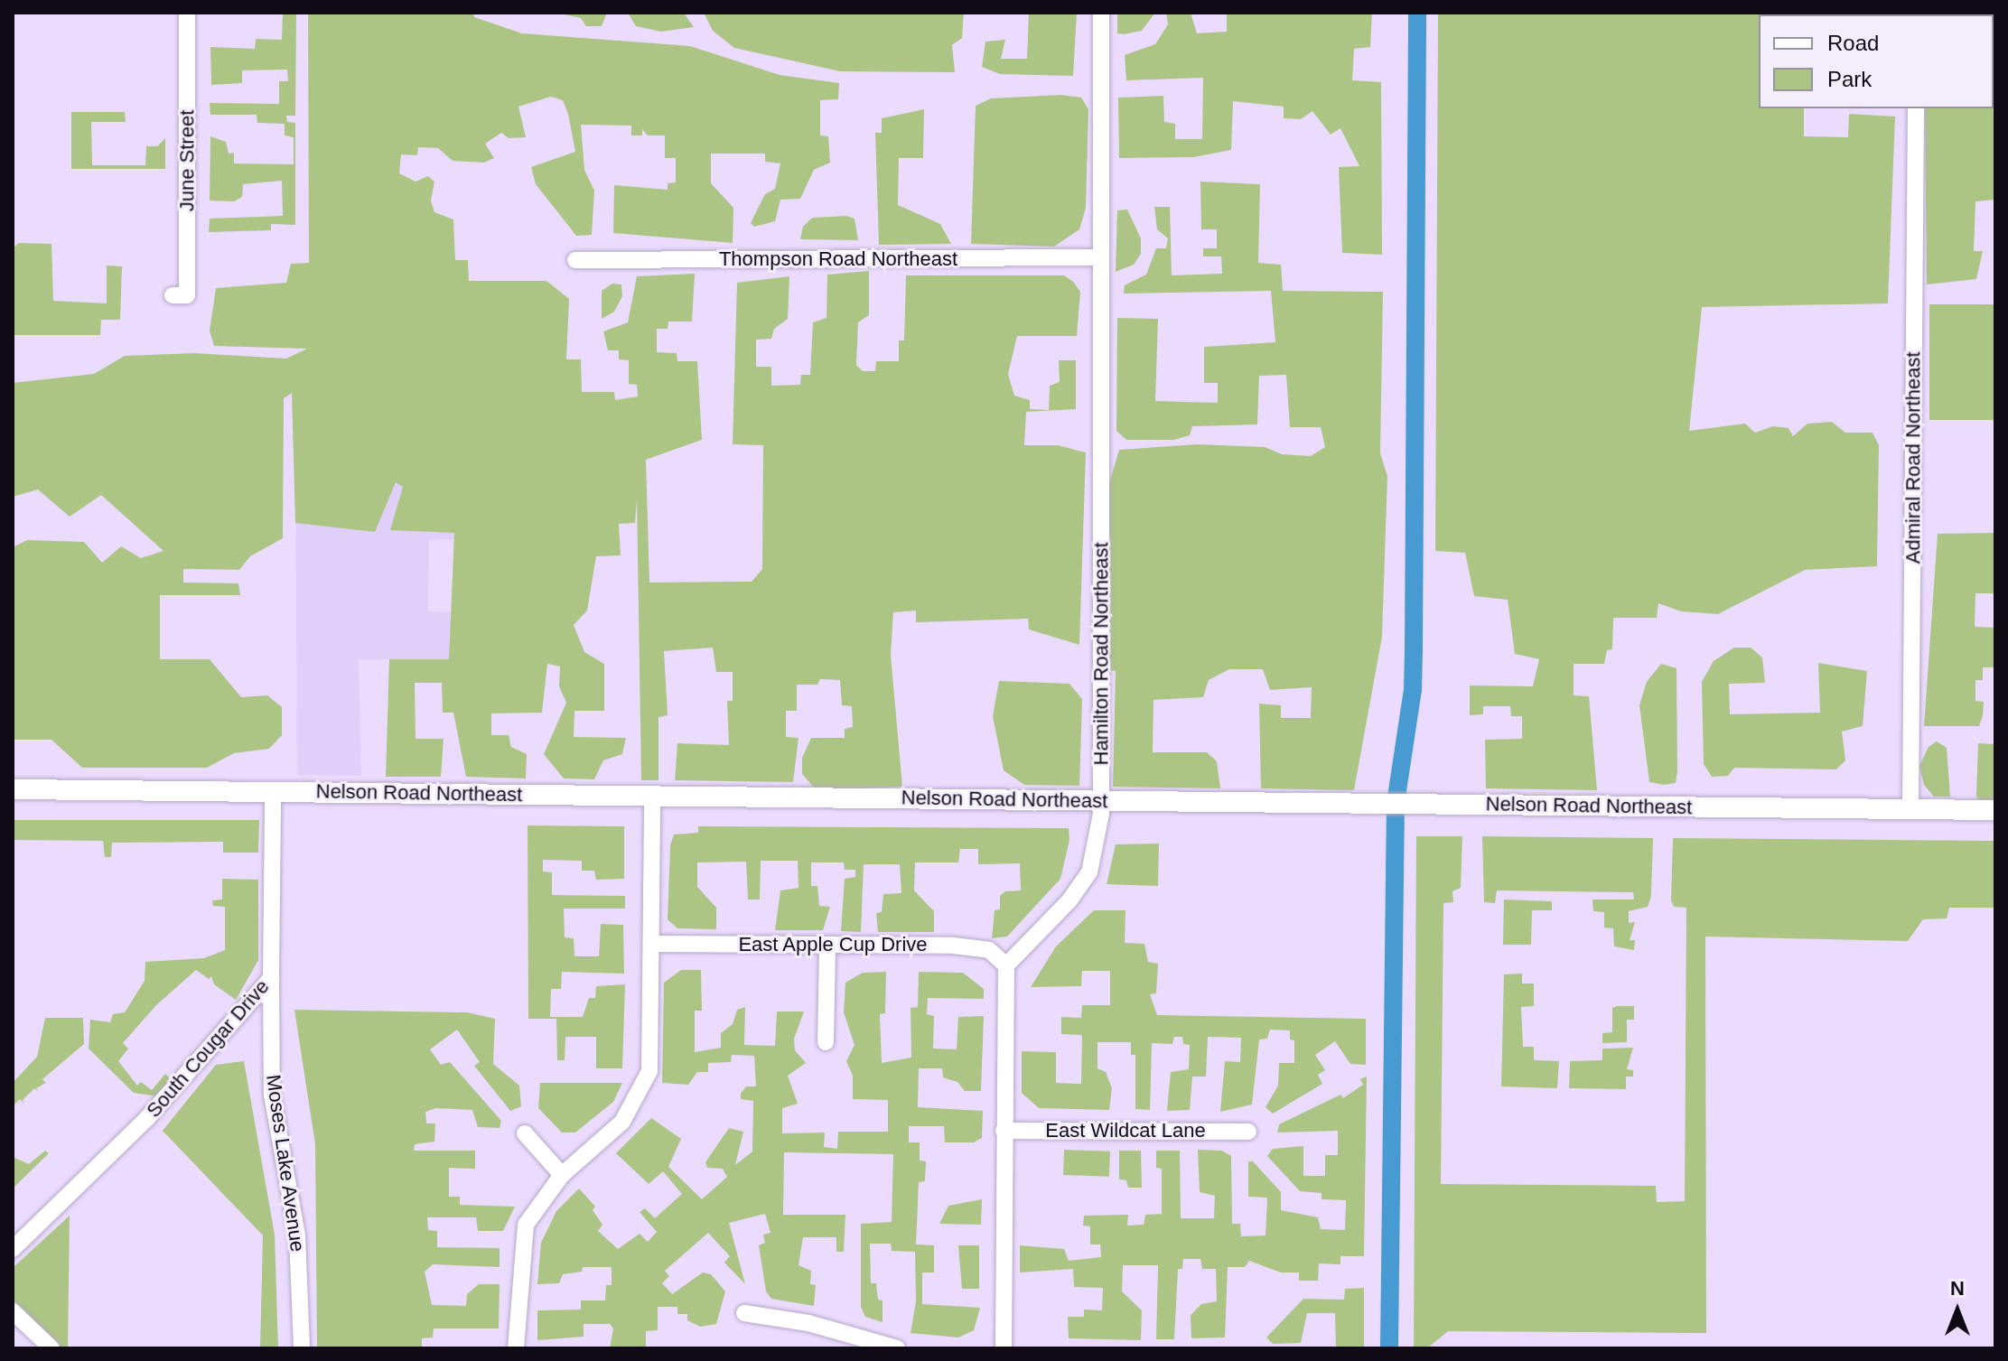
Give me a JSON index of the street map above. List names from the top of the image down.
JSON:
{
  "streets": {
    "street": [
      "June Street",
      "Thompson Road Northeast",
      "Admiral Road Northeast",
      "Hamilton Road Northeast",
      "Nelson Road Northeast",
      "East Apple Cup Drive",
      "South Cougar Drive",
      "East Wildcat Lane",
      "Moses Lake Avenue"
    ]
  },
  "crossings": [
    ["Thompson Road Northeast", "Hamilton Road Northeast"],
    ["Admiral Road Northeast", "Nelson Road Northeast"],
    ["Hamilton Road Northeast", "Nelson Road Northeast"],
    ["Hamilton Road Northeast", "East Apple Cup Drive"],
    ["Nelson Road Northeast", "South Cougar Drive"],
    ["South Cougar Drive", "Moses Lake Avenue"]
  ],
  "legend": ["Road", "Park"],
  "north": "top"
}
